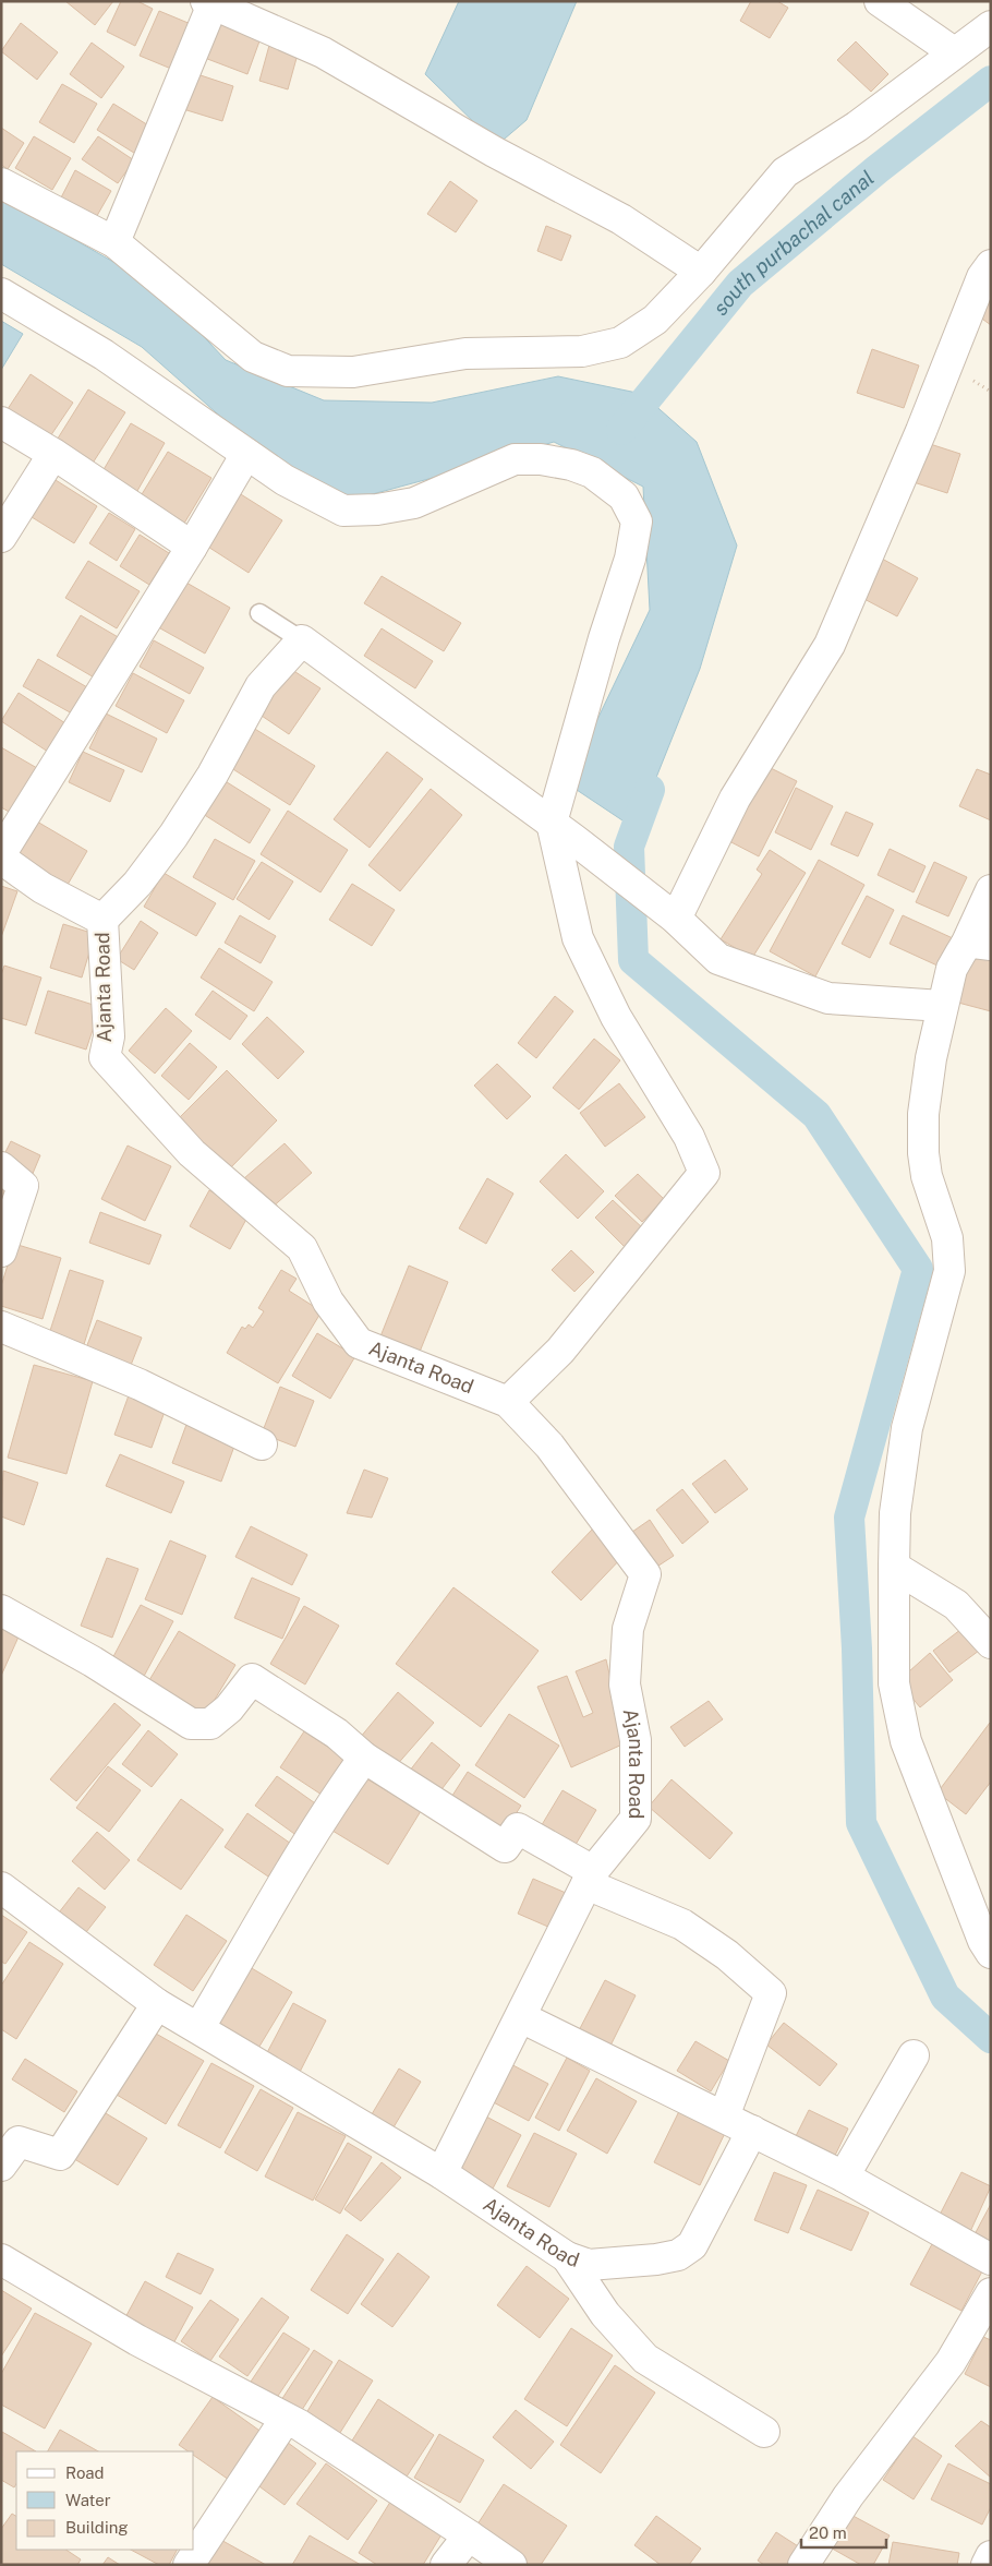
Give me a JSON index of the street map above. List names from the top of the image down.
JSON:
{
  "streets": {
    "street": ["Ajanta Road"]
  },
  "water": ["south purbachal canal"],
  "legend": ["Road", "Water", "Building"],
  "scale_bar": "20 m"
}
